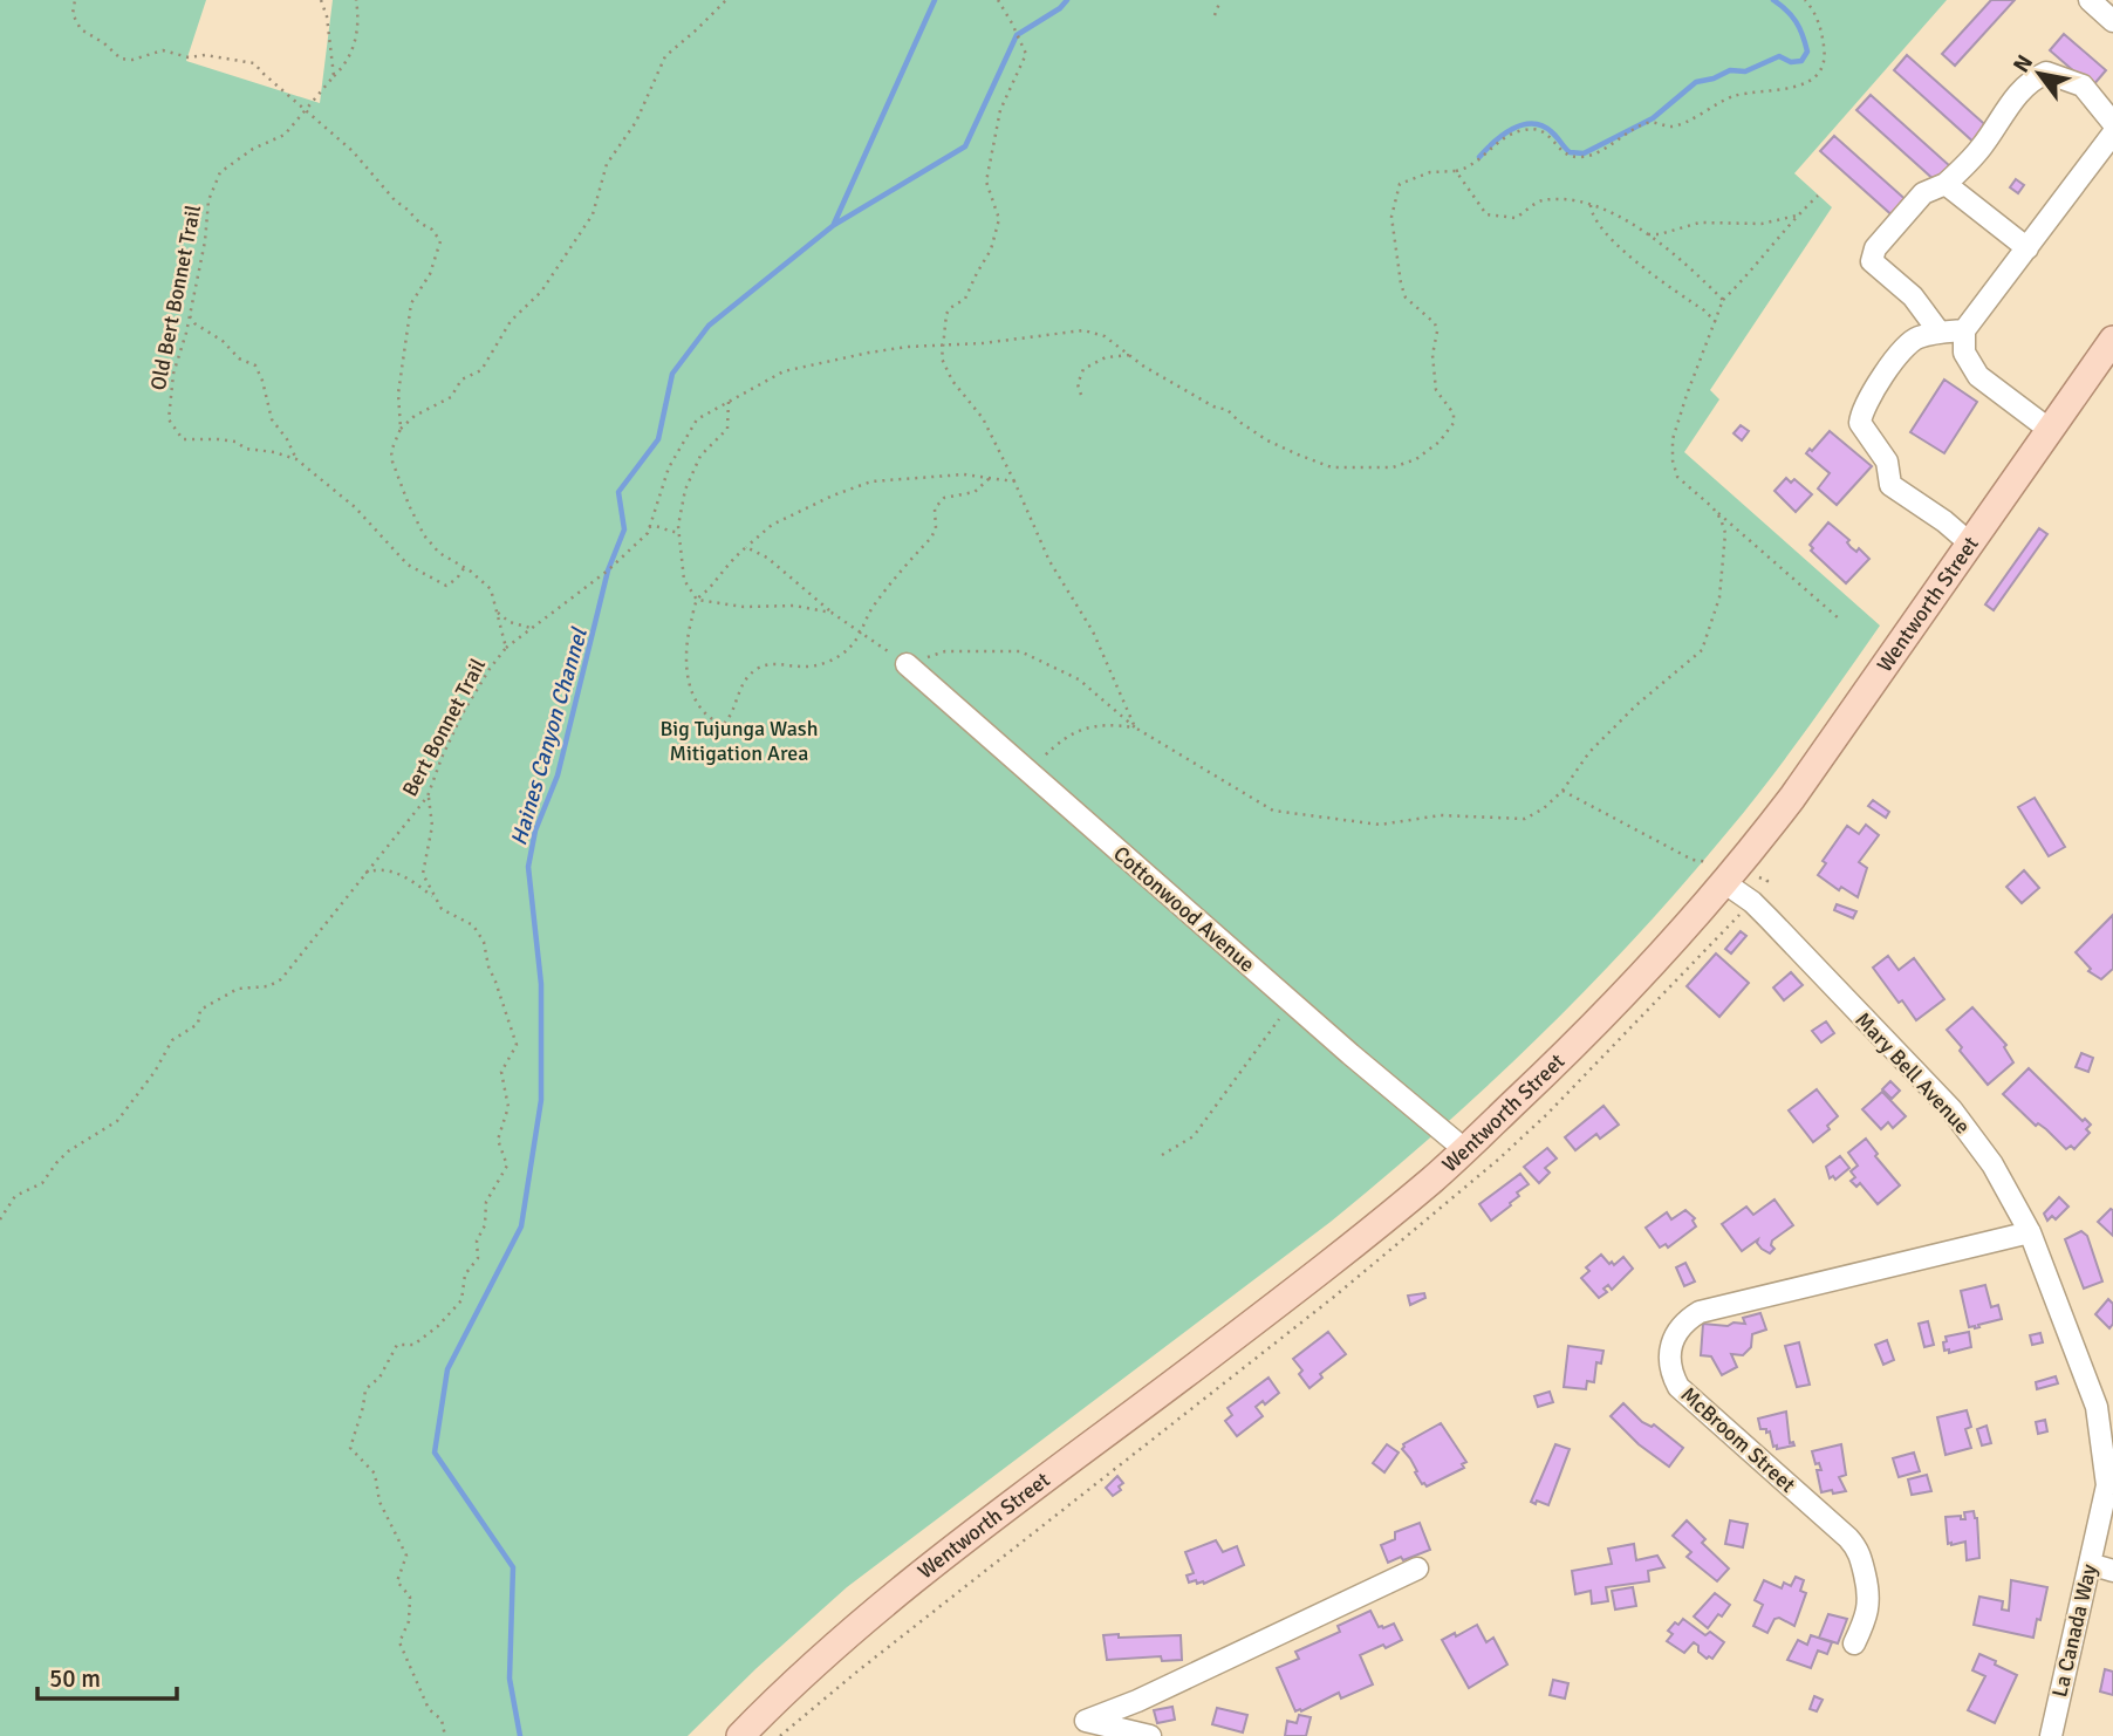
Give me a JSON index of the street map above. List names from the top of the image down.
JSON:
{
  "streets": {
    "main road": ["Wentworth Street"],
    "street": [
      "Cottonwood Avenue",
      "Mary Bell Avenue",
      "McBroom Street",
      "La Canada Way"
    ],
    "path": ["Old Bert Bonnet Trail", "Bert Bonnet Trail"]
  },
  "crossings": [
    ["Old Bert Bonnet Trail", "Bert Bonnet Trail"],
    ["Wentworth Street", "Cottonwood Avenue"],
    ["Wentworth Street", "Mary Bell Avenue"],
    ["Mary Bell Avenue", "McBroom Street"],
    ["Mary Bell Avenue", "La Canada Way"]
  ],
  "water": ["Haines Canyon Channel"],
  "parks": ["Big Tujunga Wash Mitigation Area"],
  "scale_bar": "50 m",
  "north": "top left"
}
